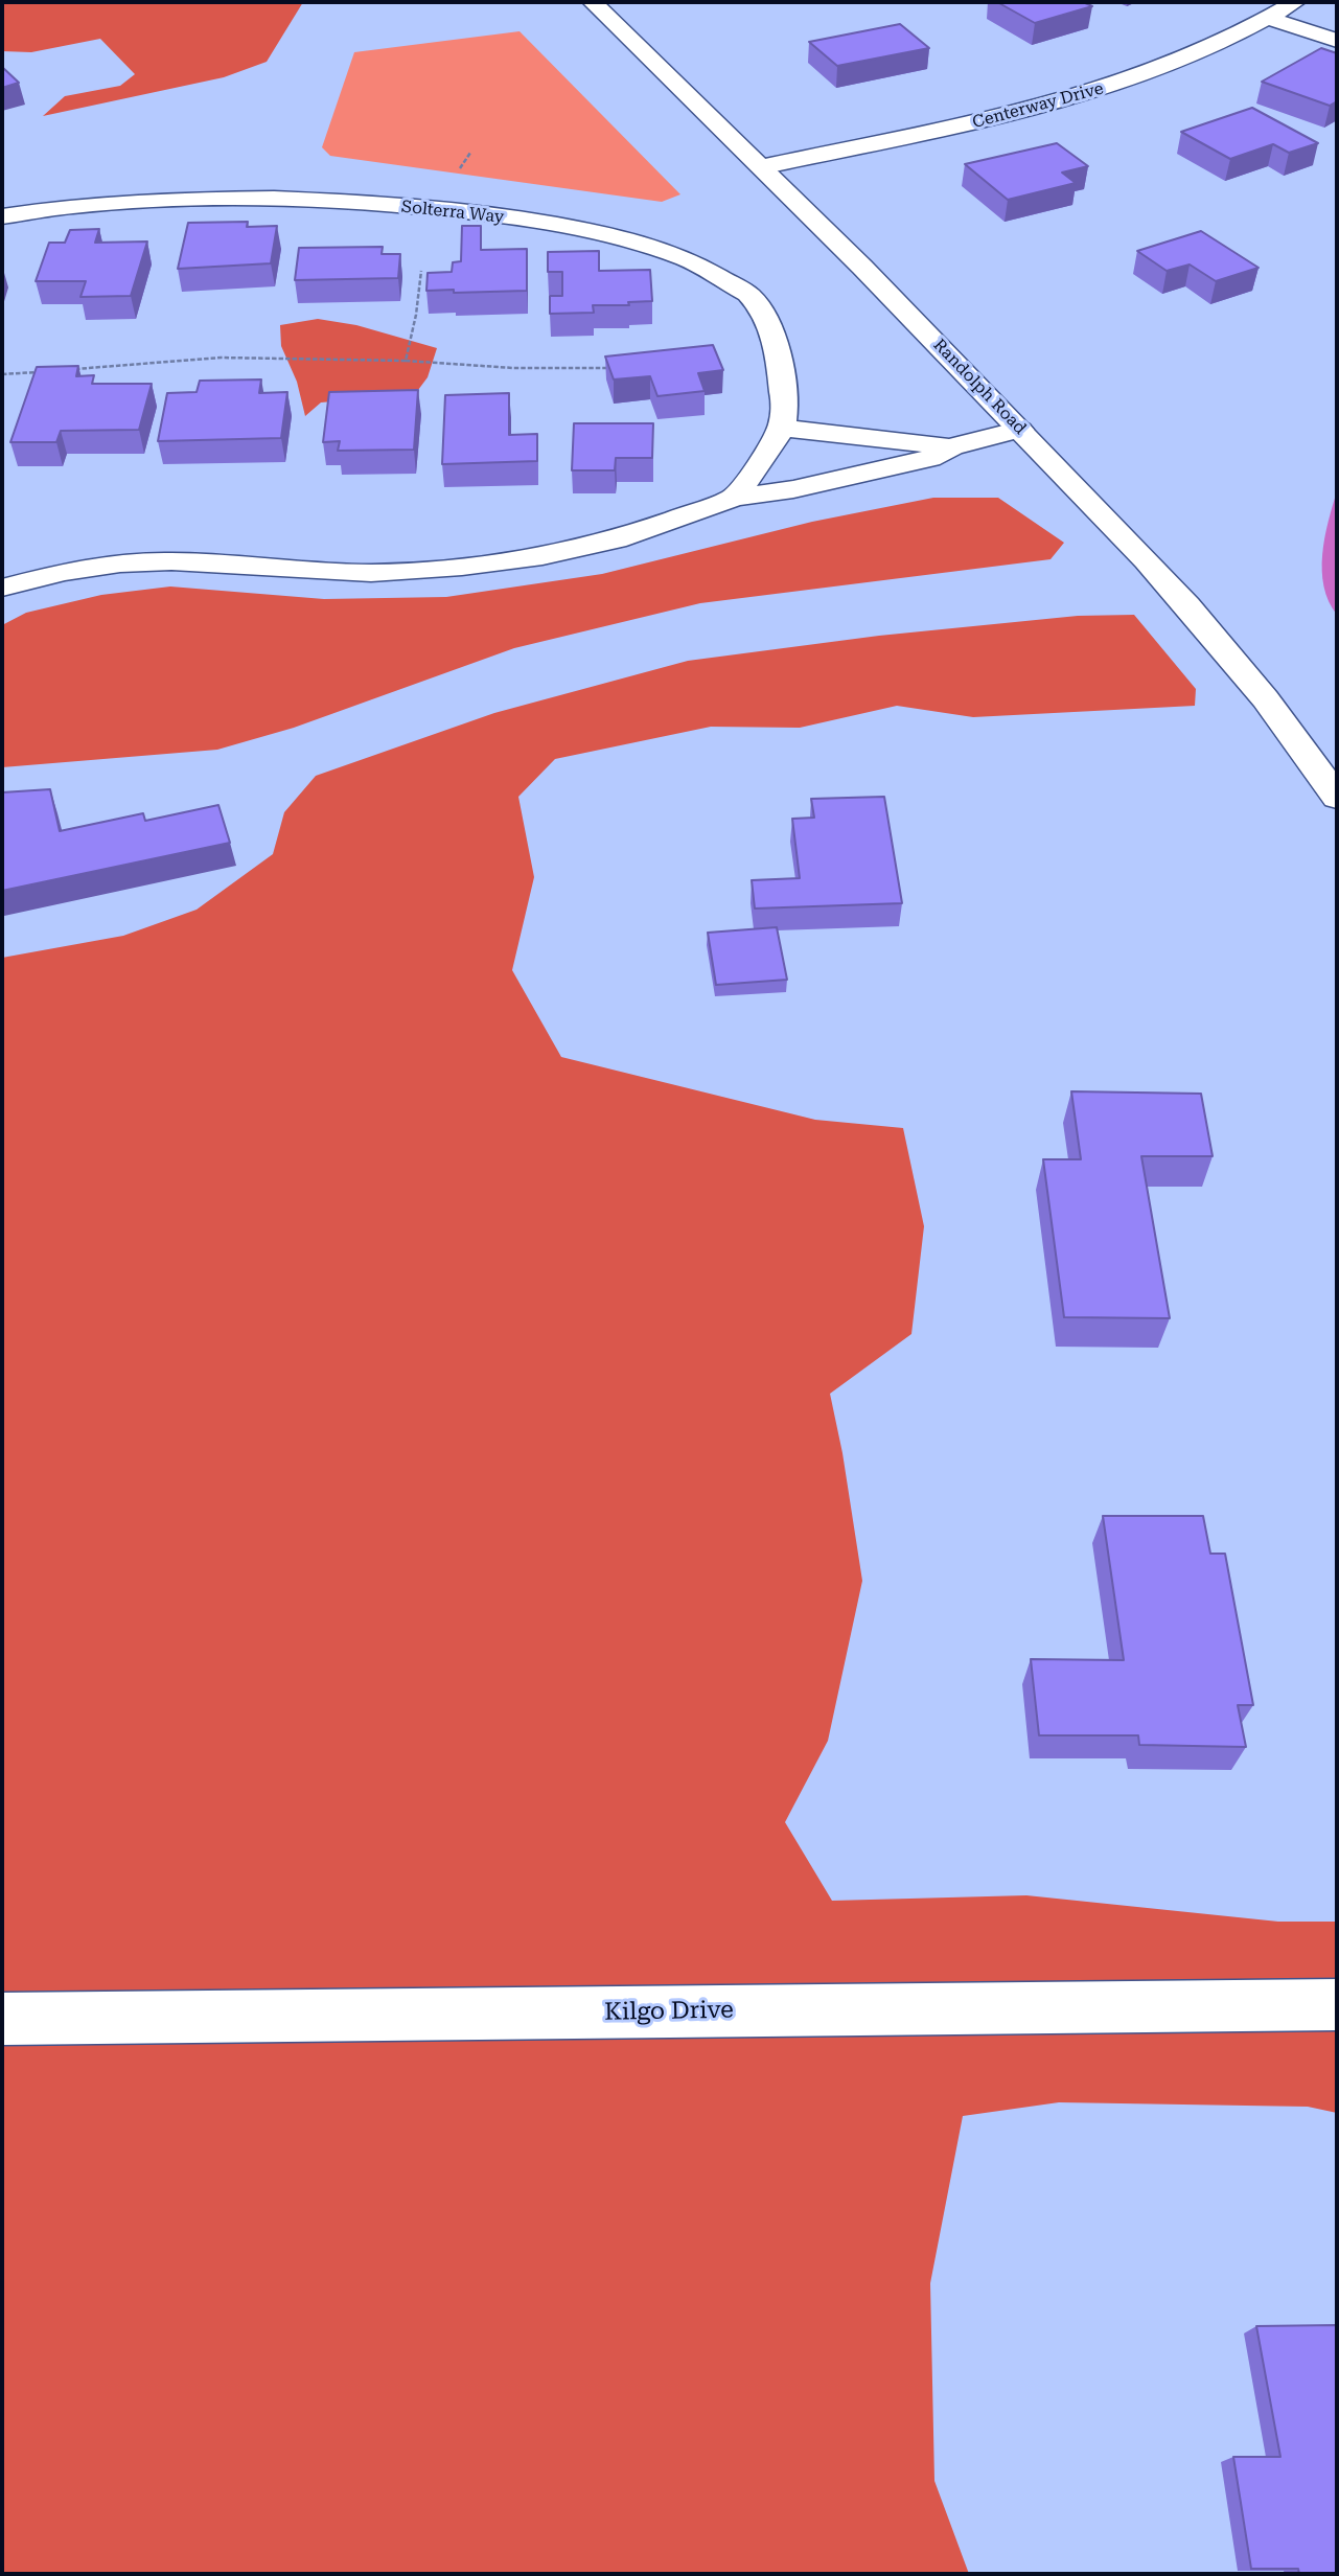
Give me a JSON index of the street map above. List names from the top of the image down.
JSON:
{
  "streets": {
    "street": [
      "Centerway Drive",
      "Solterra Way",
      "Randolph Road",
      "Kilgo Drive"
    ]
  },
  "crossings": [
    ["Centerway Drive", "Randolph Road"]
  ]
}
